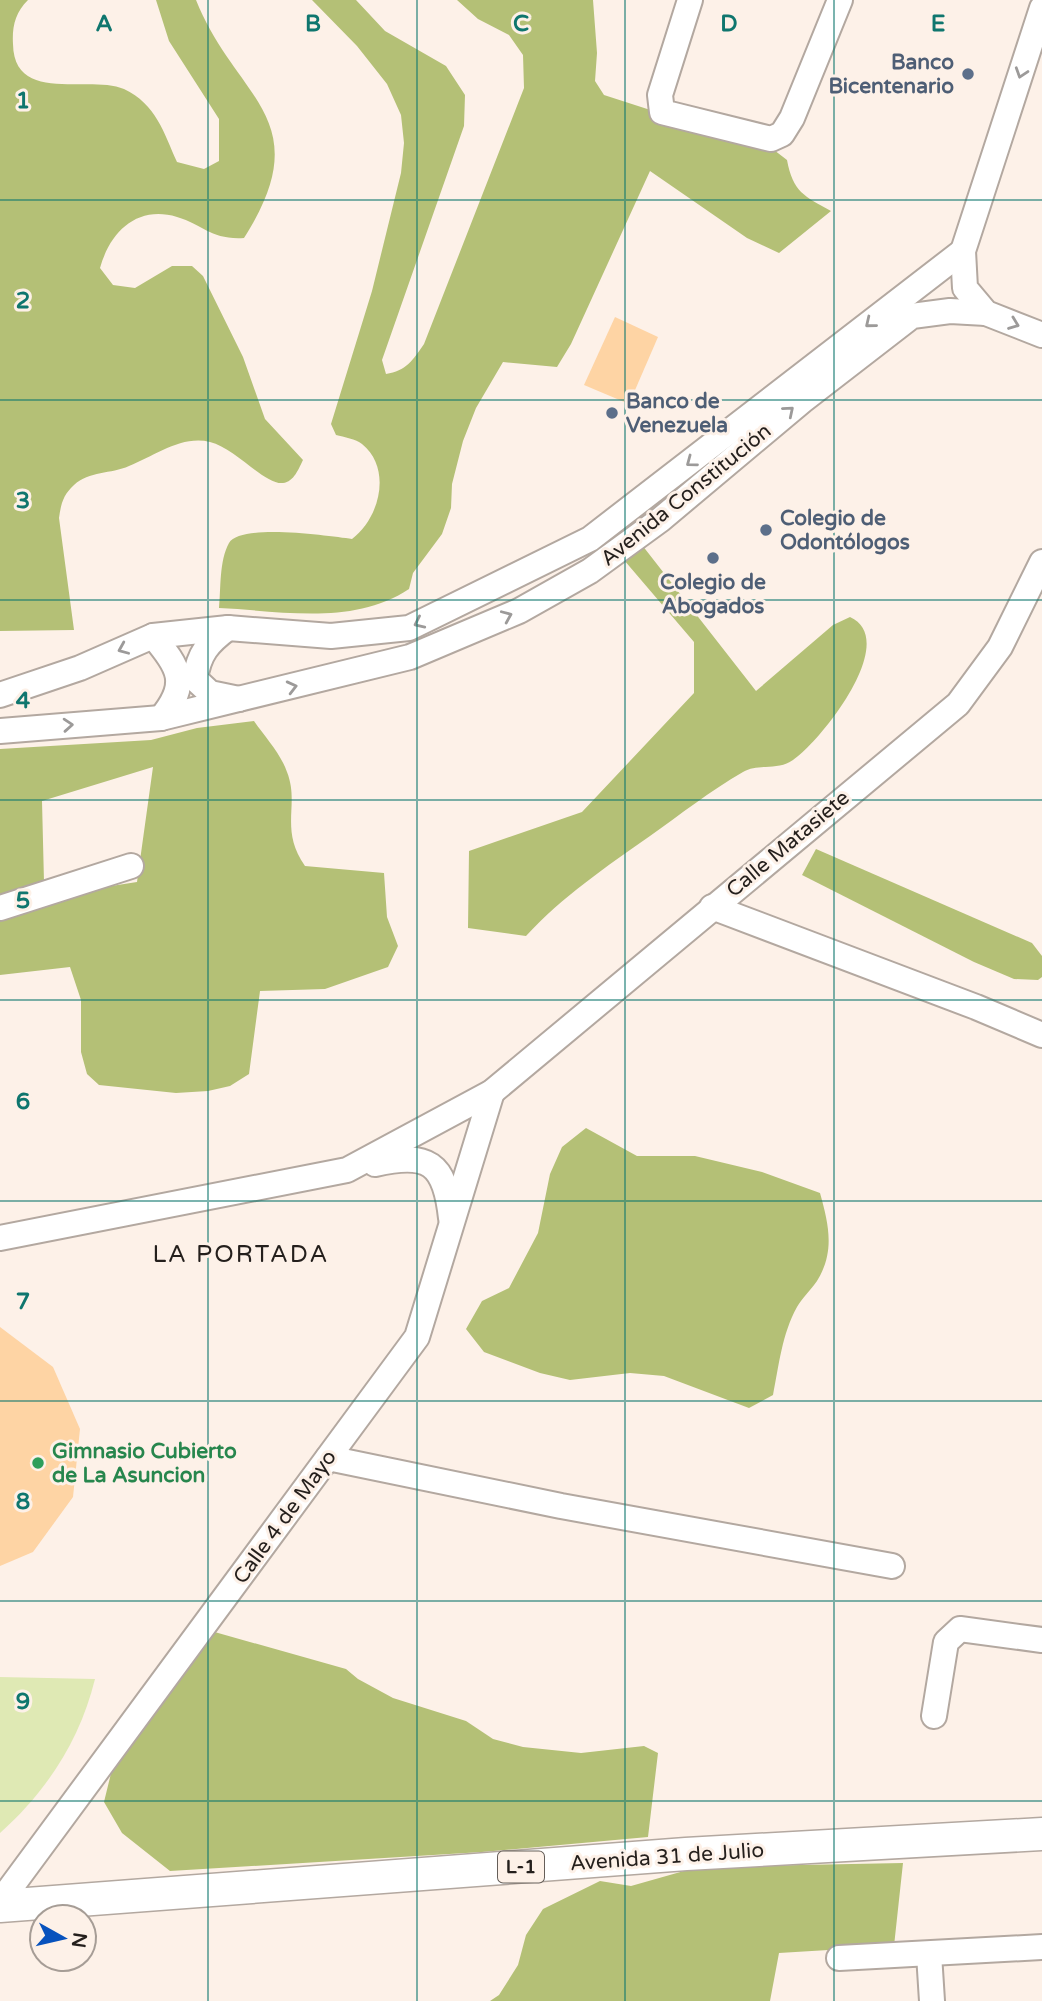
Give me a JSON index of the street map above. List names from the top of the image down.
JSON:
{
  "streets": {
    "main road": ["Avenida 31 de Julio", "L-1"],
    "street": ["Avenida Constitución", "Calle Matasiete", "Calle 4 de Mayo"]
  },
  "crossings": [
    ["Calle Matasiete", "Calle 4 de Mayo"],
    ["Calle 4 de Mayo", "Avenida 31 de Julio"]
  ],
  "districts": ["LA PORTADA"],
  "places": [
    "Banco Bicentenario",
    "Banco de Venezuela",
    "Colegio de Odontólogos",
    "Colegio de Abogados",
    "Gimnasio Cubierto de La Asuncion"
  ],
  "north": "right",
  "grid": {
    "columns": [
      "A",
      "B",
      "C",
      "D",
      "E"
    ],
    "rows": [
      "1",
      "2",
      "3",
      "4",
      "5",
      "6",
      "7",
      "8",
      "9"
    ]
  }
}
